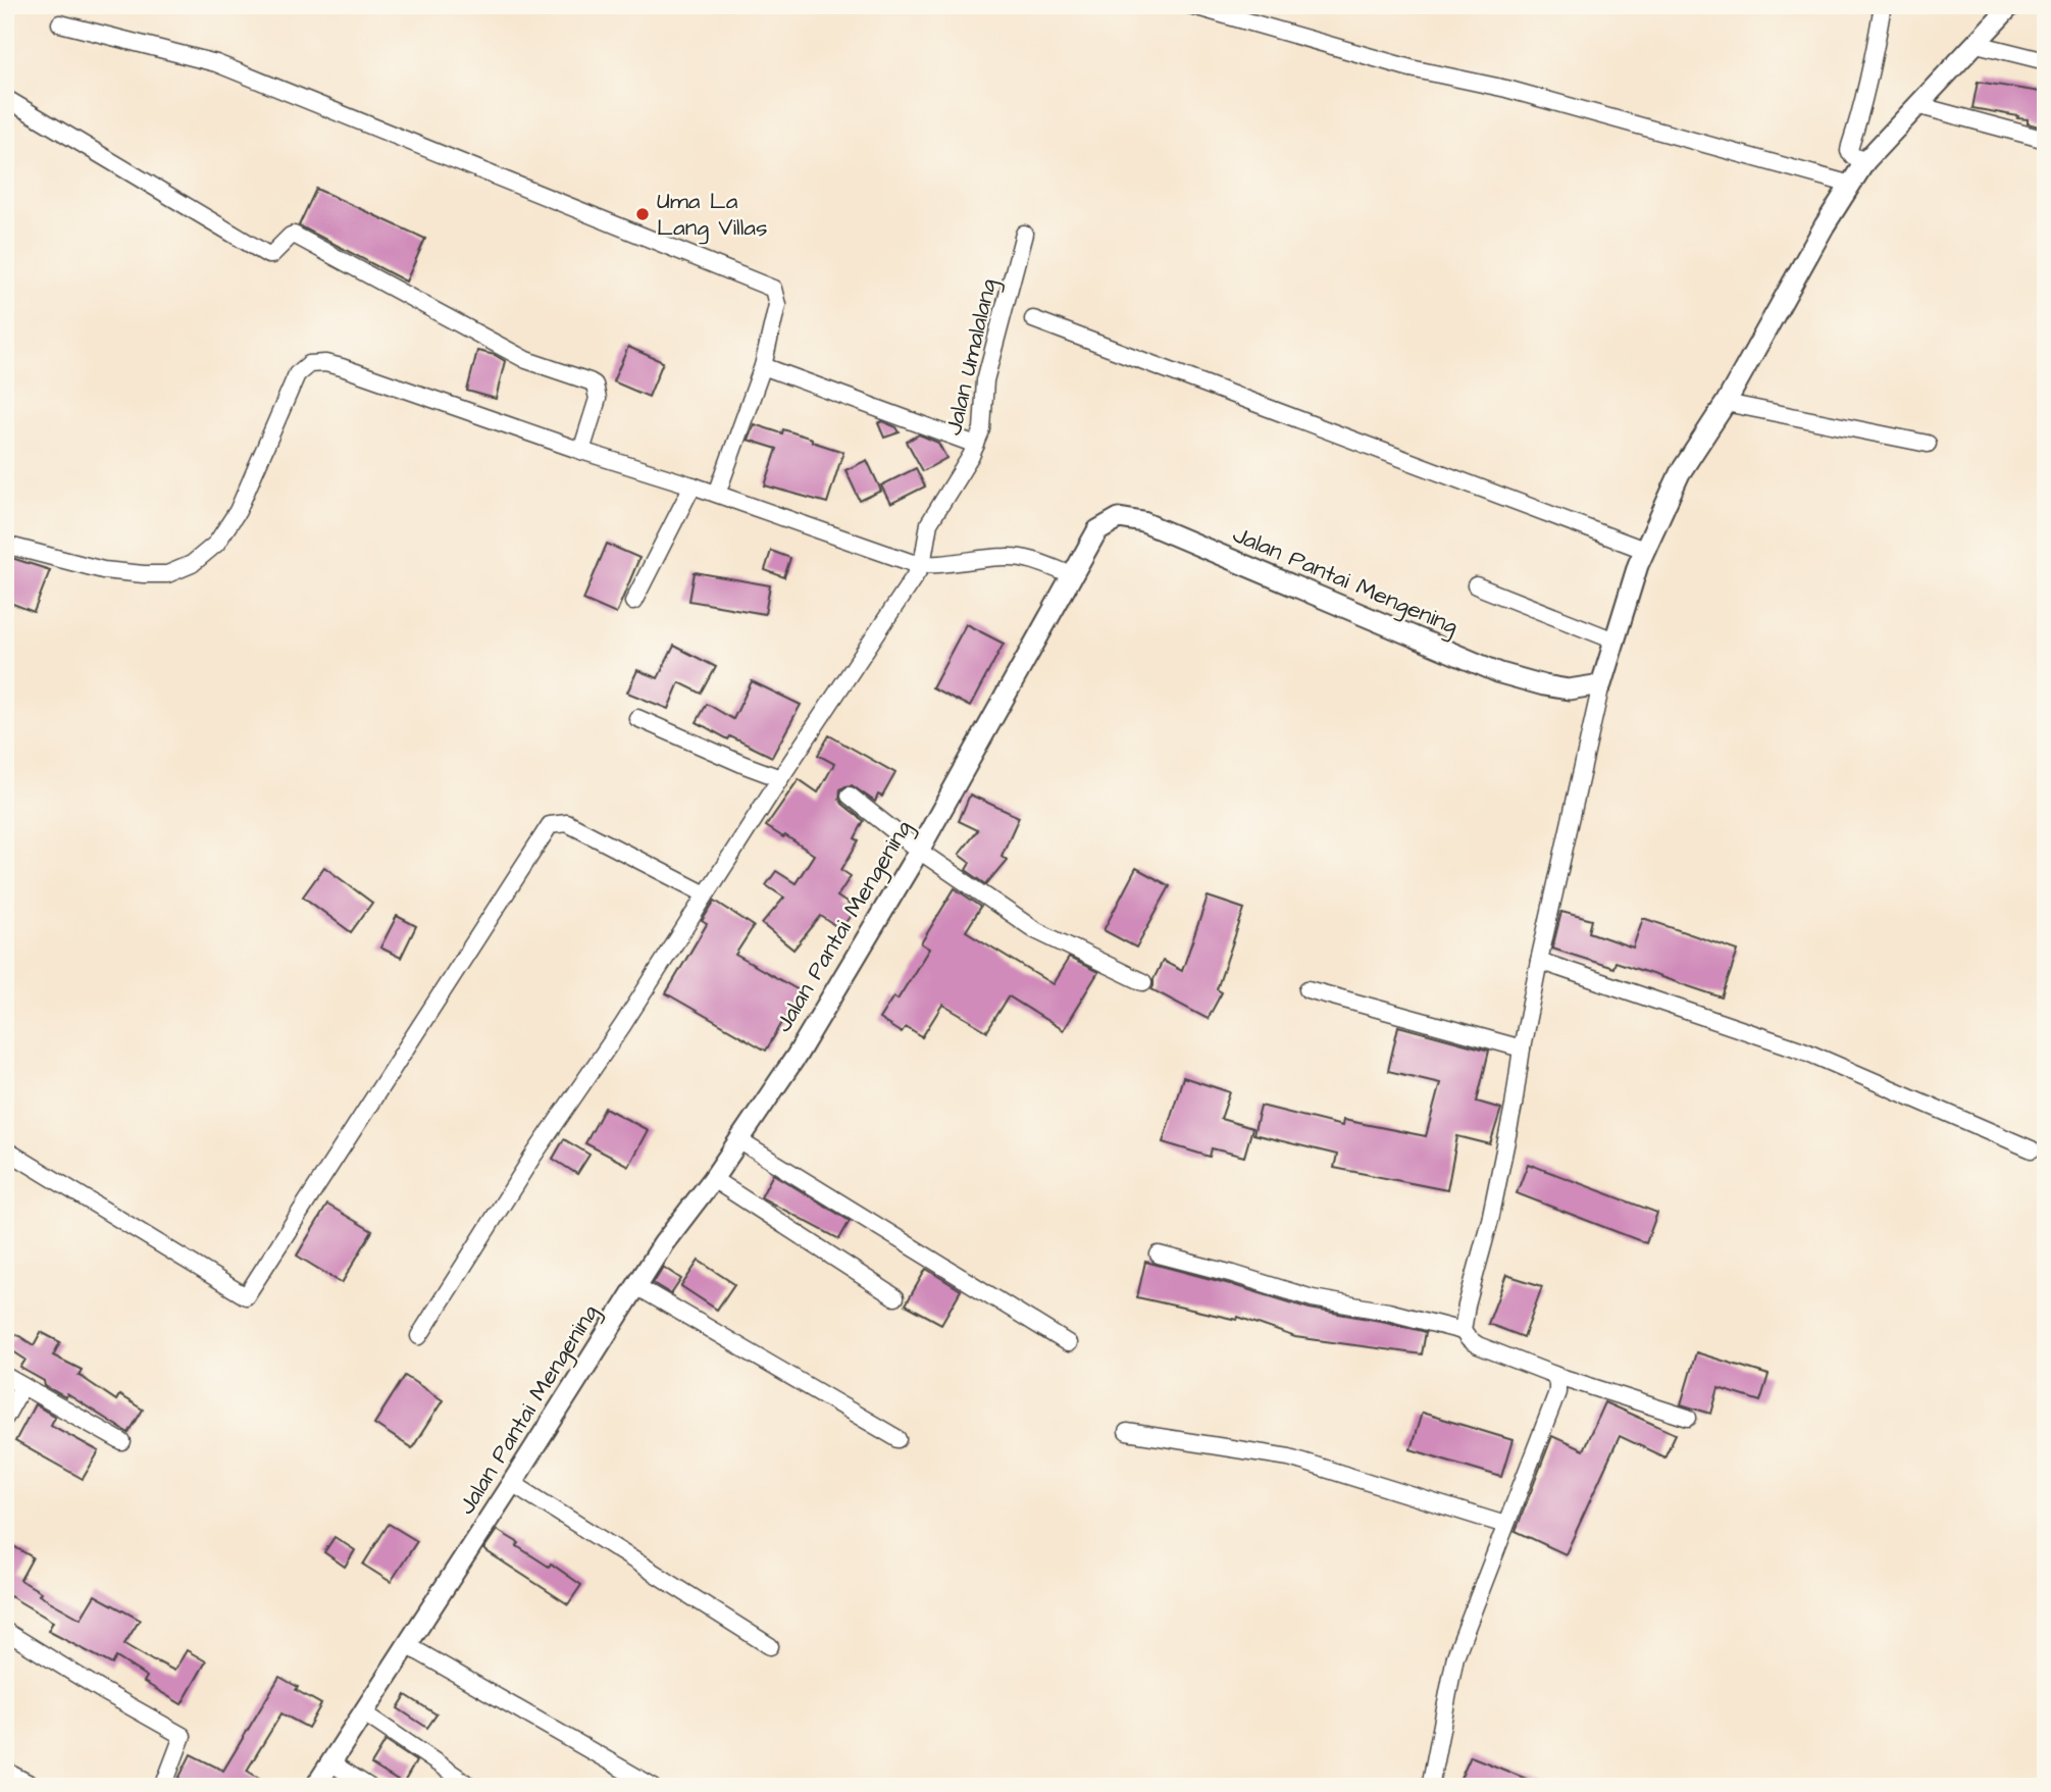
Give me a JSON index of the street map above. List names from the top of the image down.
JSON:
{
  "streets": {
    "street": ["Jalan Umalalang", "Jalan Pantai Mengening"]
  },
  "places": ["Uma La Lang Villas"]
}
